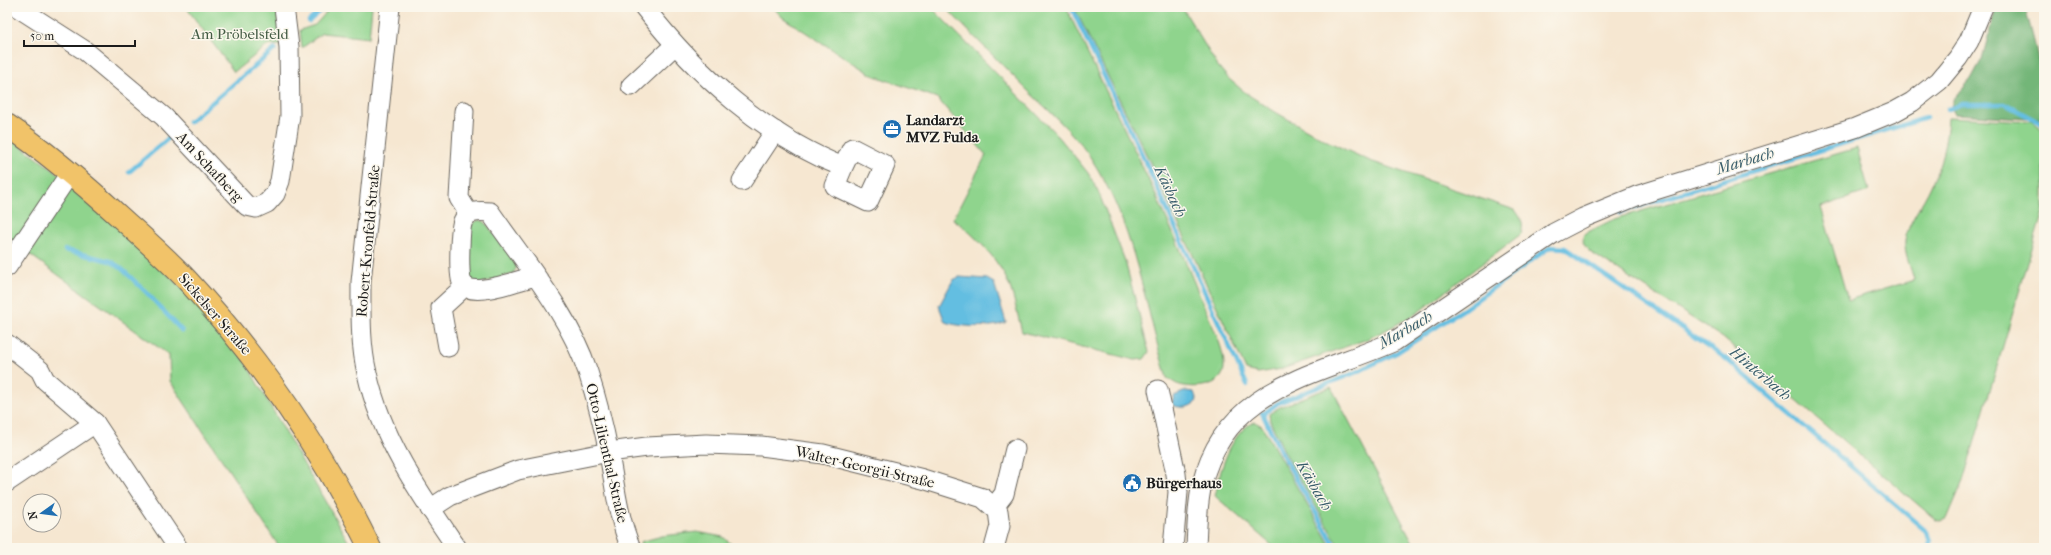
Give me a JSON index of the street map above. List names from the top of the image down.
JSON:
{
  "streets": {
    "main road": ["Sickelser Straße"],
    "street": [
      "Am Schafberg",
      "Robert-Kronfeld-Straße",
      "Otto-Lilienthal-Straße",
      "Walter-Georgii-Straße"
    ]
  },
  "crossings": [
    ["Robert-Kronfeld-Straße", "Walter-Georgii-Straße"],
    ["Otto-Lilienthal-Straße", "Walter-Georgii-Straße"]
  ],
  "water": ["Marbach", "Käsbach", "Hinterbach"],
  "parks": ["Am Pröbelsfeld"],
  "places": {
    "office": ["Landarzt MVZ Fulda"],
    "public building": ["Bürgerhaus"]
  },
  "scale_bar": "50 m",
  "north": "left"
}
